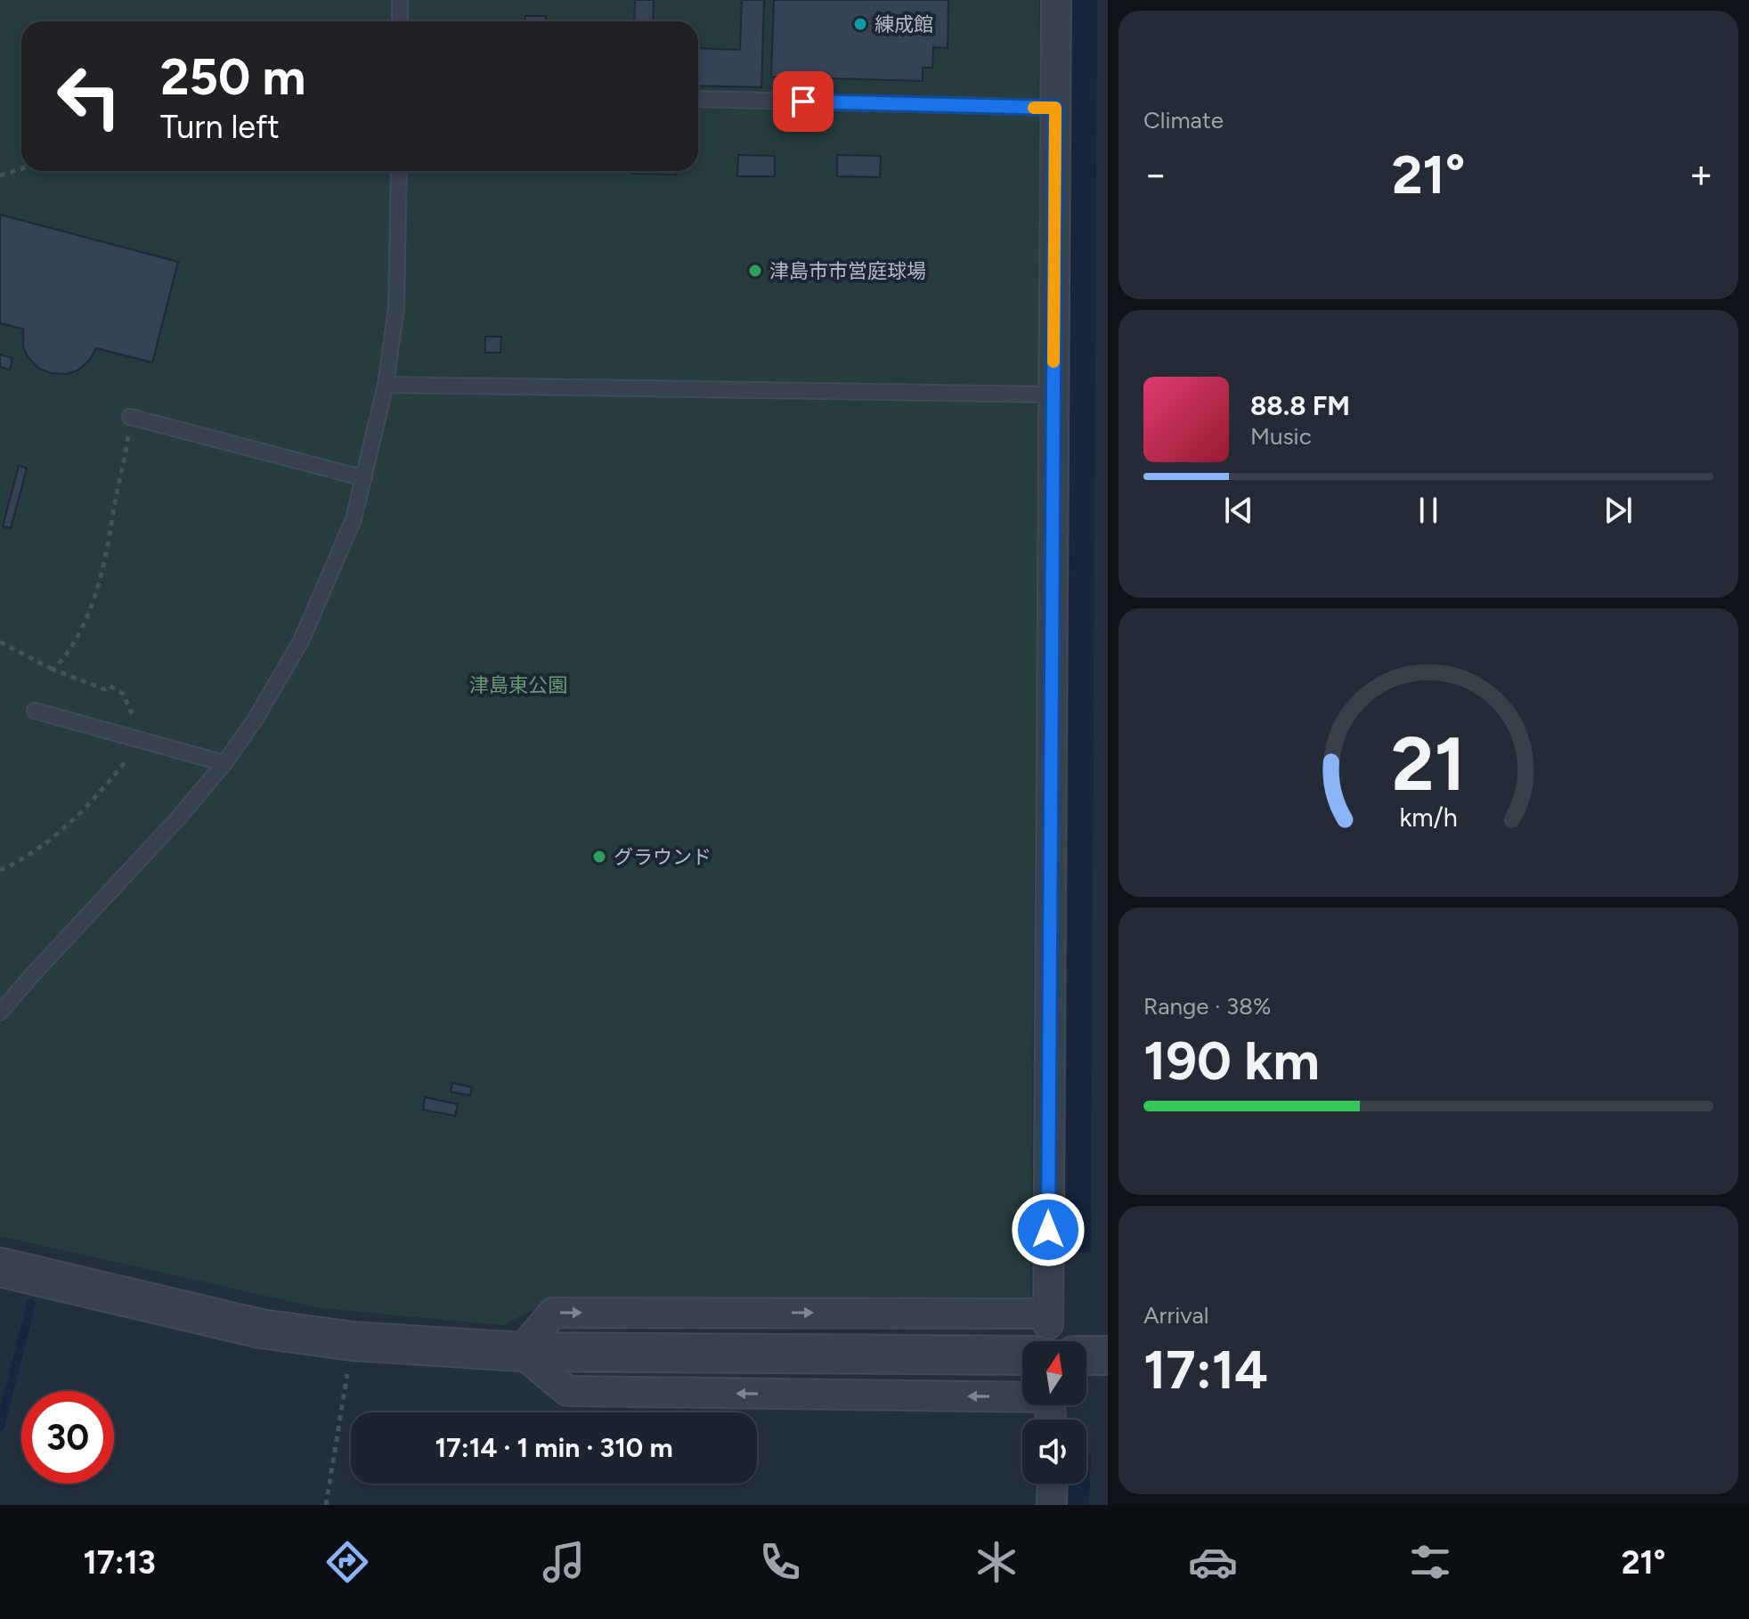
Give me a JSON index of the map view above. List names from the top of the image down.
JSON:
{
  "parks": ["津島東公園"],
  "places": ["練成館", "津島市市営庭球場", "グラウンド"],
  "north": "top",
  "page": {
    "tile": [
      "Climate",
      ["Range · 38%", "190 km"],
      ["Arrival", "17:14"]
    ],
    "turn": ["250 m", "Turn left"],
    "heat": ["−", "21°", "+"],
    "song": ["88.8 FM", "Music"],
    "limit": "30",
    "trip": "17:14 · 1 min · 310 m",
    "tabs": ["17:13", "21°"],
    "gauge": ["21", "km/h"]
  }
}
